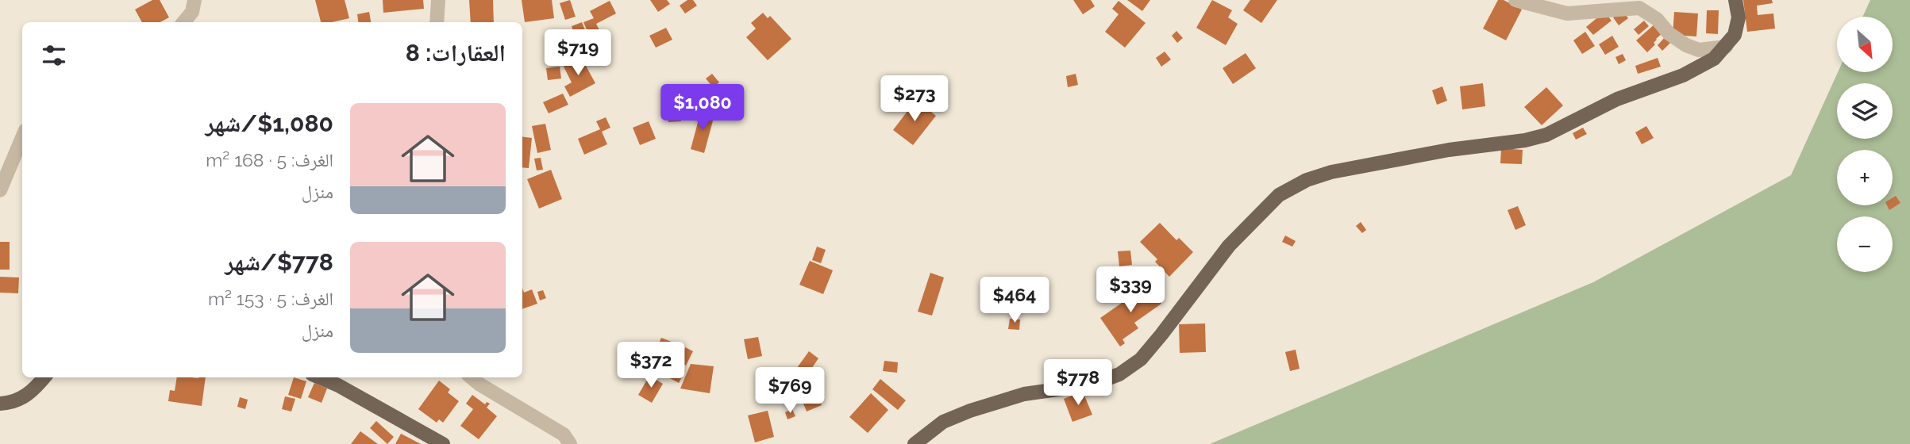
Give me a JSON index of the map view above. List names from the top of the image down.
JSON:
{
  "north": "bottom right",
  "page": {
    "map_buttons": ["+", "−"],
    "heading": "العقارات: 8",
    "price": [
      "$719",
      "$273",
      "$1,080",
      "$339",
      "$464",
      "$372",
      "$778",
      "$769"
    ],
    "list": [
      {
        "name": "$1,080/شهر",
        "note": "الغرف: 5 · 168 m² · منزل"
      },
      {
        "name": "$778/شهر",
        "note": "الغرف: 5 · 153 m² · منزل"
      }
    ]
  }
}
